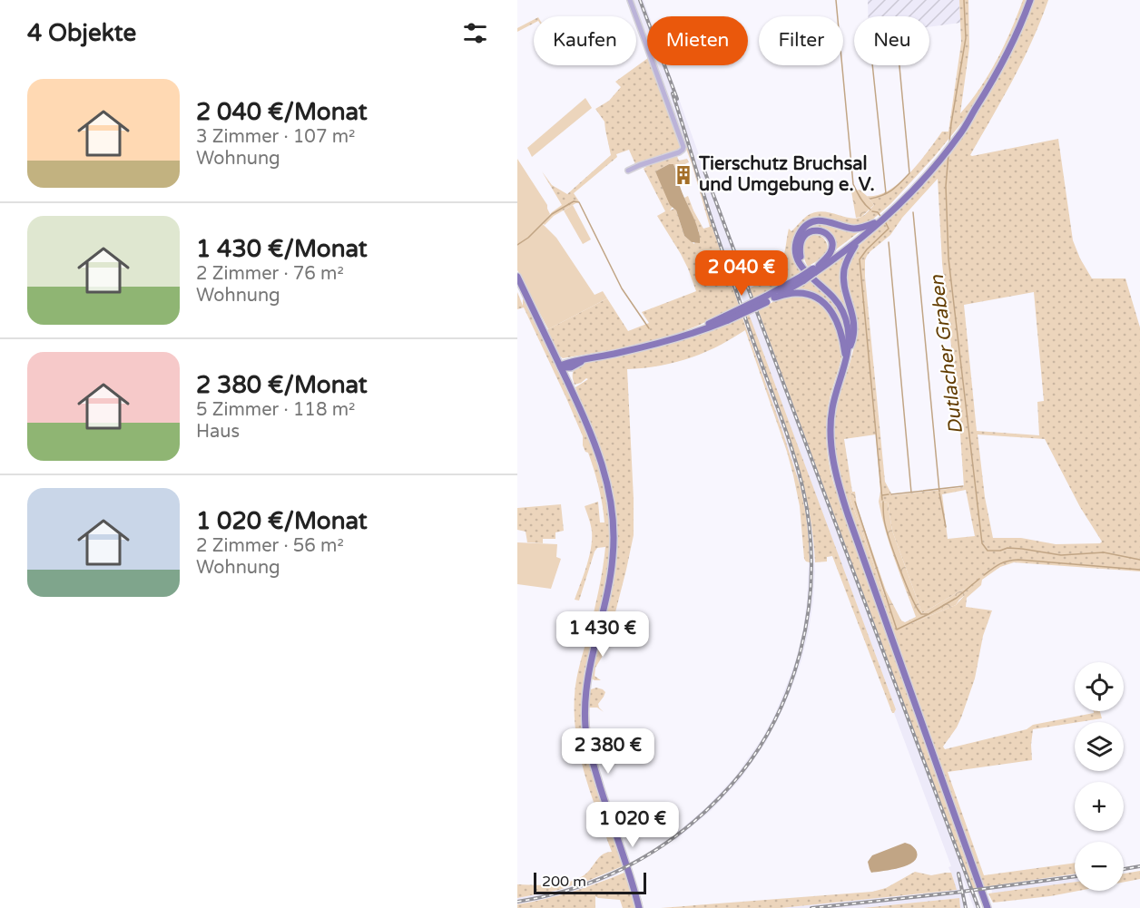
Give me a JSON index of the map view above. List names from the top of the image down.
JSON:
{
  "water": ["Dutlacher Graben"],
  "places": {
    "building": ["Tierschutz Bruchsal und Umgebung e. V."]
  },
  "scale_bar": "200 m",
  "page": {
    "heading": "4 Objekte",
    "chip": [
      "Kaufen",
      "Mieten",
      "Filter",
      "Neu"
    ],
    "list": [
      {
        "name": "2 040 €/Monat",
        "note": "3 Zimmer · 107 m² · Wohnung"
      },
      {
        "name": "1 430 €/Monat",
        "note": "2 Zimmer · 76 m² · Wohnung"
      },
      {
        "name": "2 380 €/Monat",
        "note": "5 Zimmer · 118 m² · Haus"
      },
      {
        "name": "1 020 €/Monat",
        "note": "2 Zimmer · 56 m² · Wohnung"
      }
    ],
    "price": [
      "2 040 €",
      "1 430 €",
      "2 380 €",
      "1 020 €"
    ],
    "map_buttons": ["+", "−"],
    "scale": "200 m"
  }
}
